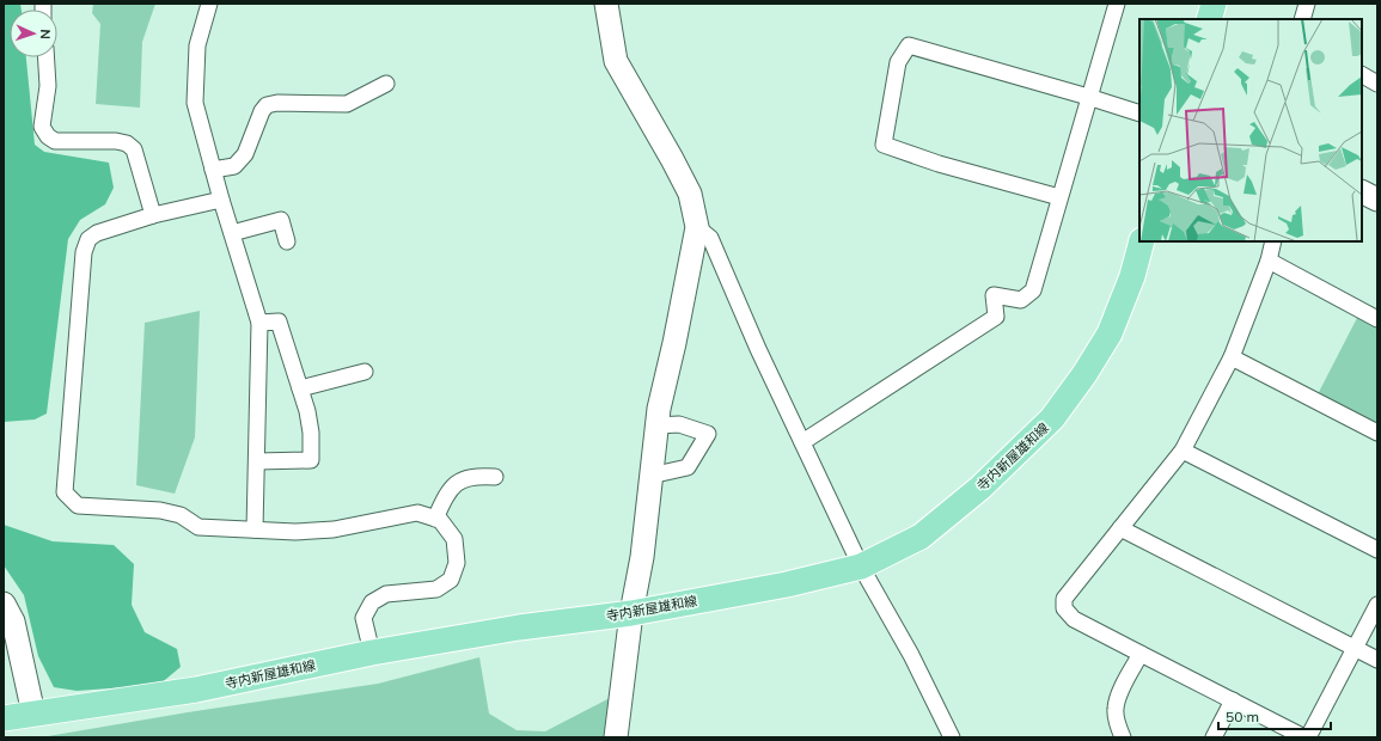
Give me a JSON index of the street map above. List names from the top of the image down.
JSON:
{
  "streets": {
    "main road": ["寺内新屋雄和線"]
  },
  "scale_bar": "50 m",
  "north": "right"
}
